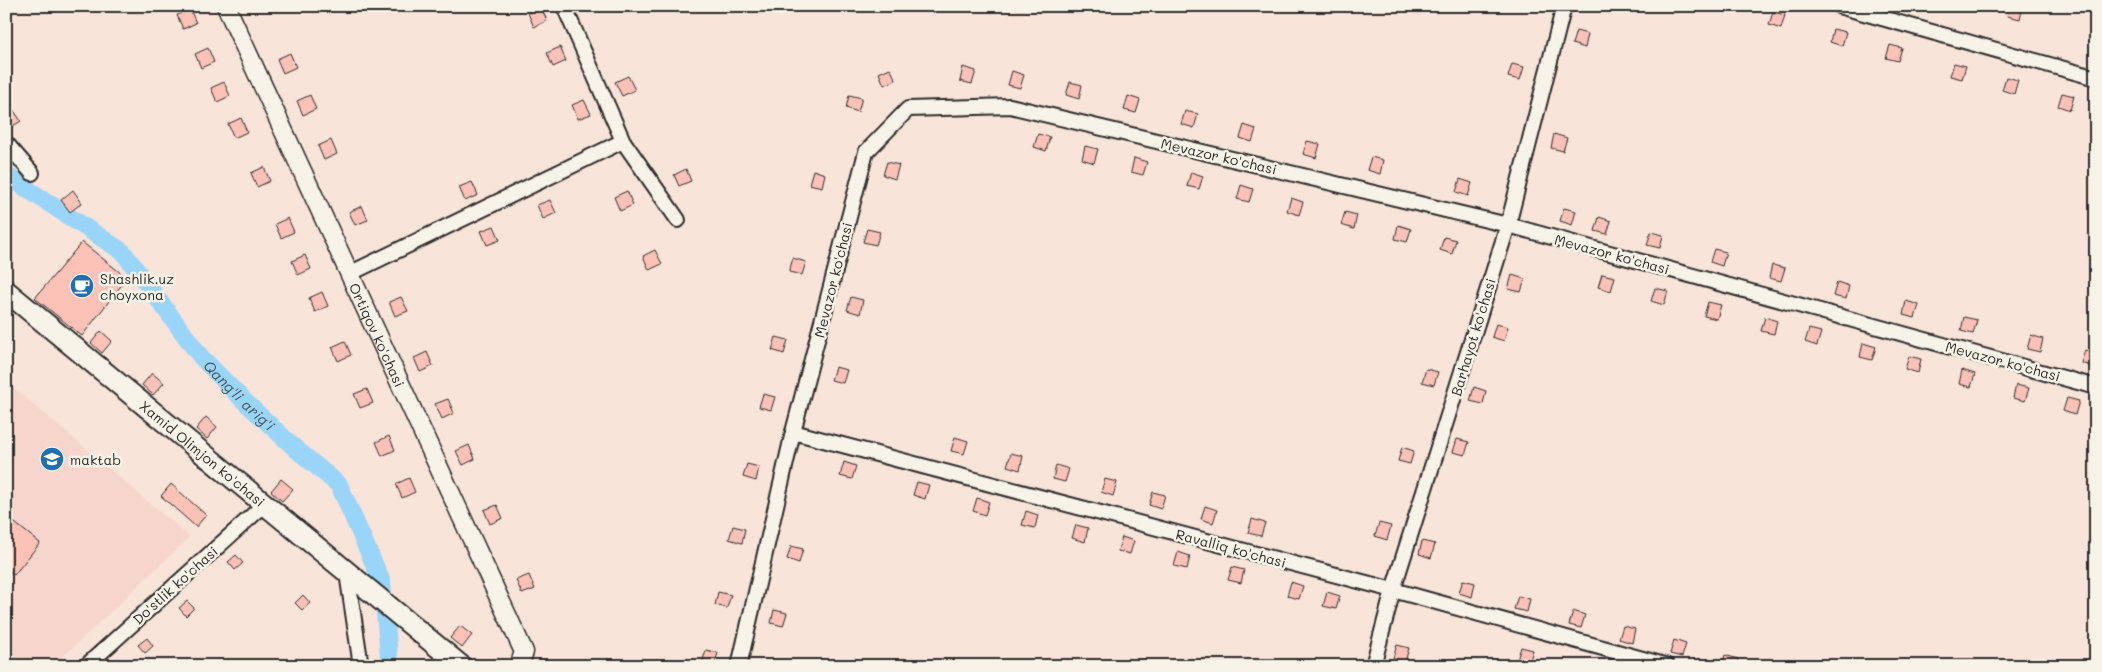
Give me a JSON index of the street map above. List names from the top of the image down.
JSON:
{
  "streets": {
    "main road": ["Xamid Olimjon ko'chasi"],
    "street": [
      "Mevazor ko'chasi",
      "Ortiqov ko'chasi",
      "Barhayot ko'chasi",
      "Ravalliq ko'chasi",
      "Do'stlik ko'chasi"
    ]
  },
  "crossings": [
    ["Mevazor ko'chasi", "Barhayot ko'chasi"],
    ["Mevazor ko'chasi", "Ravalliq ko'chasi"],
    ["Barhayot ko'chasi", "Ravalliq ko'chasi"],
    ["Xamid Olimjon ko'chasi", "Do'stlik ko'chasi"]
  ],
  "water": ["Qang'li arig'i"],
  "places": {
    "cafe": ["Shashlik.uz choyxona"],
    "school or university": ["maktab"]
  }
}
